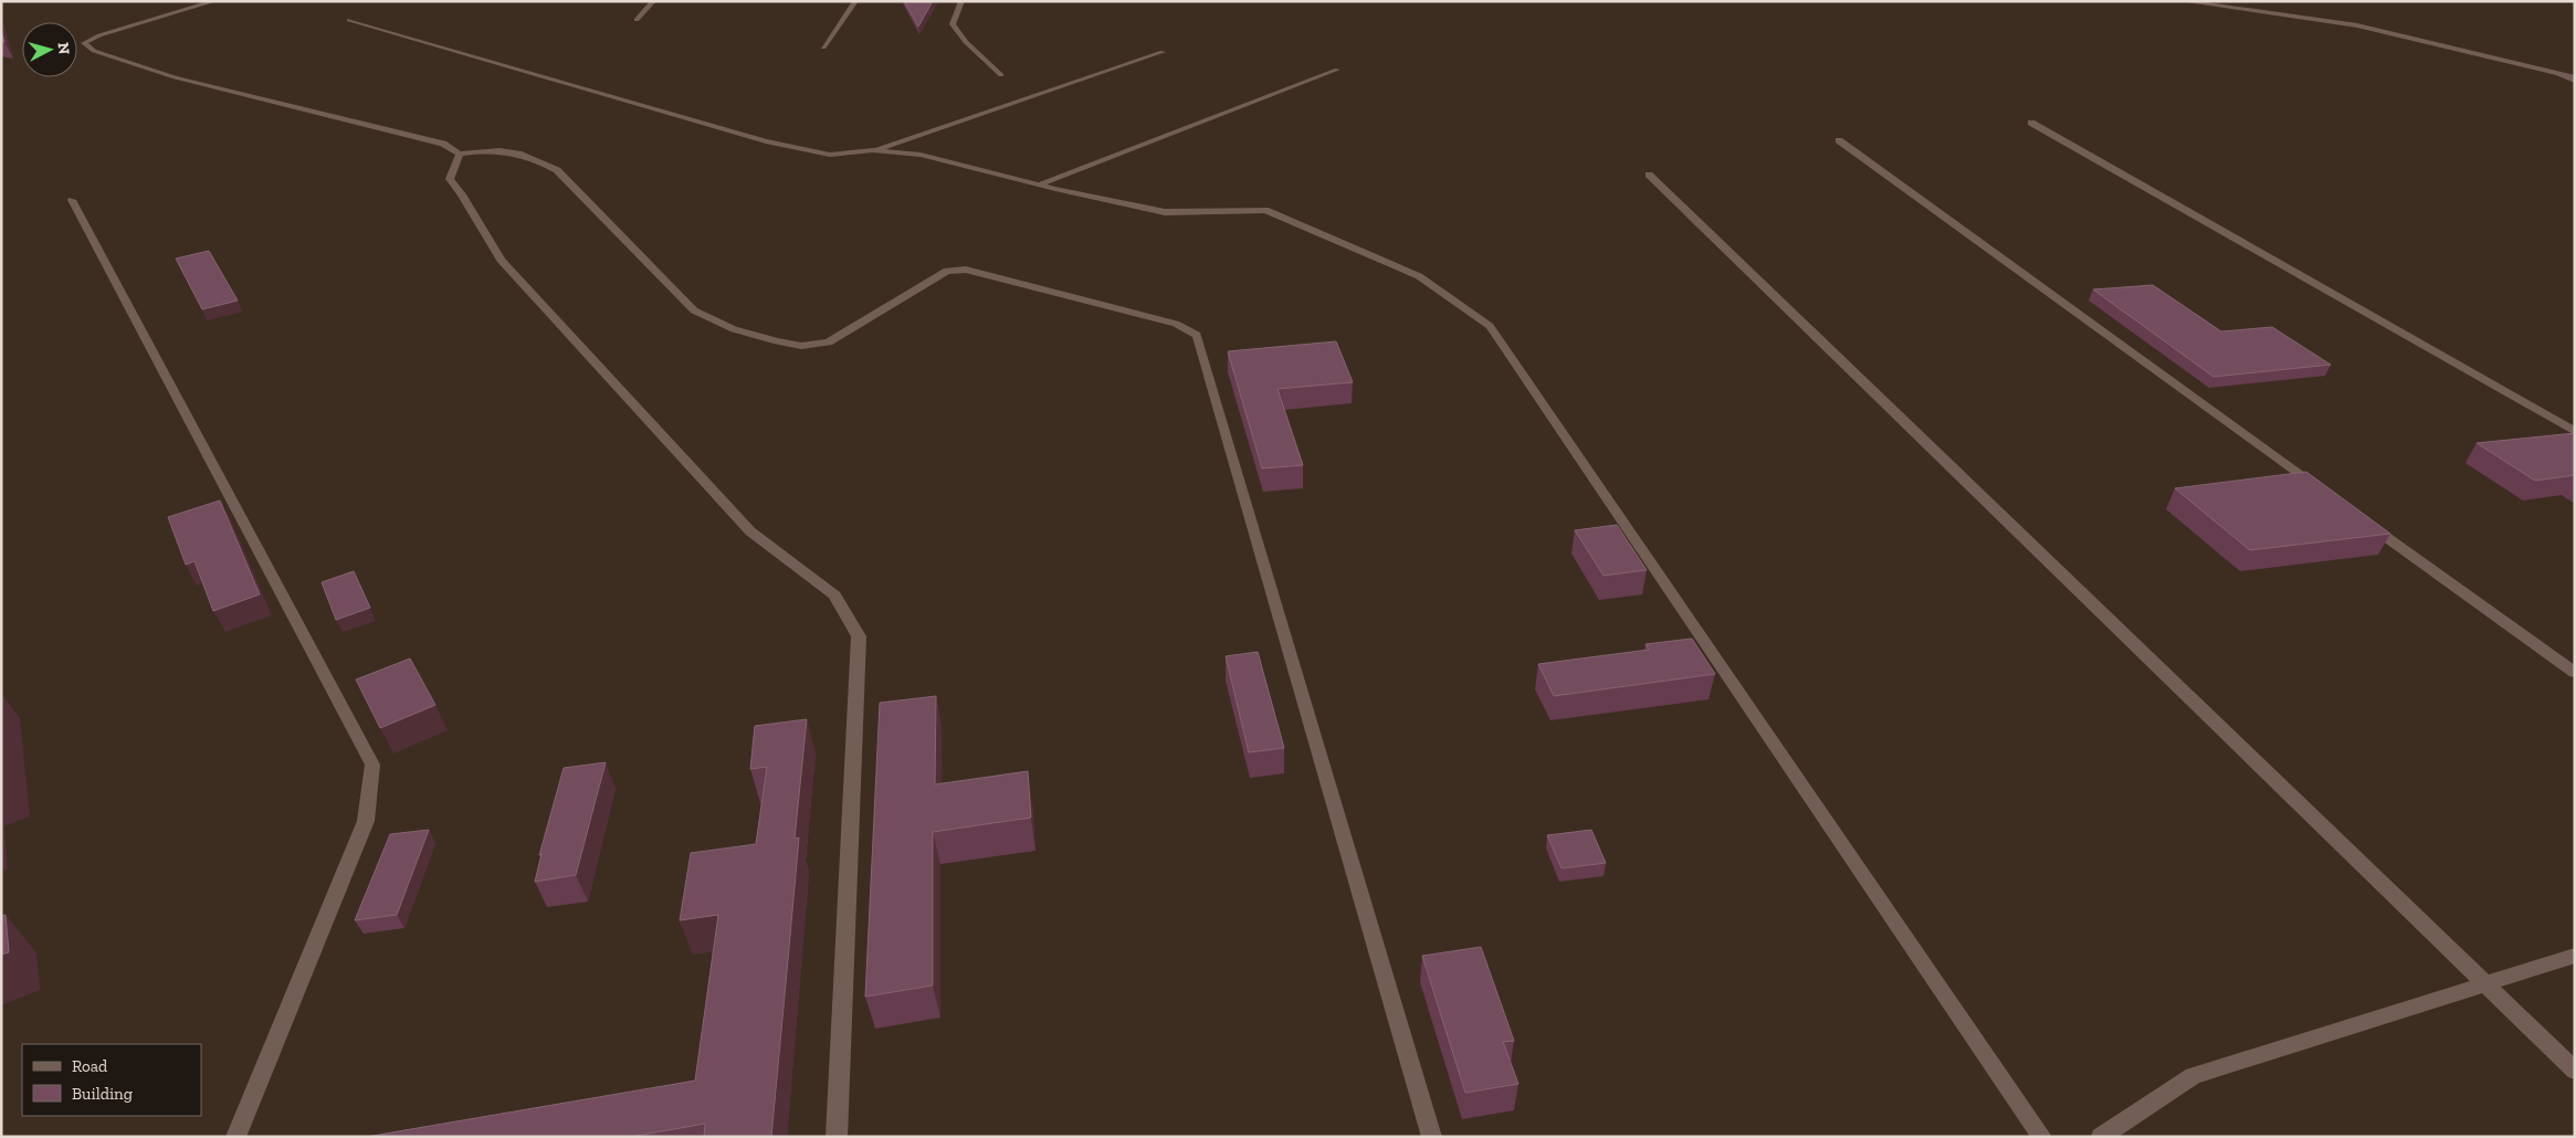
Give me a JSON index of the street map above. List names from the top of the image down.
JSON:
{
  "legend": ["Road", "Building"],
  "north": "right"
}
